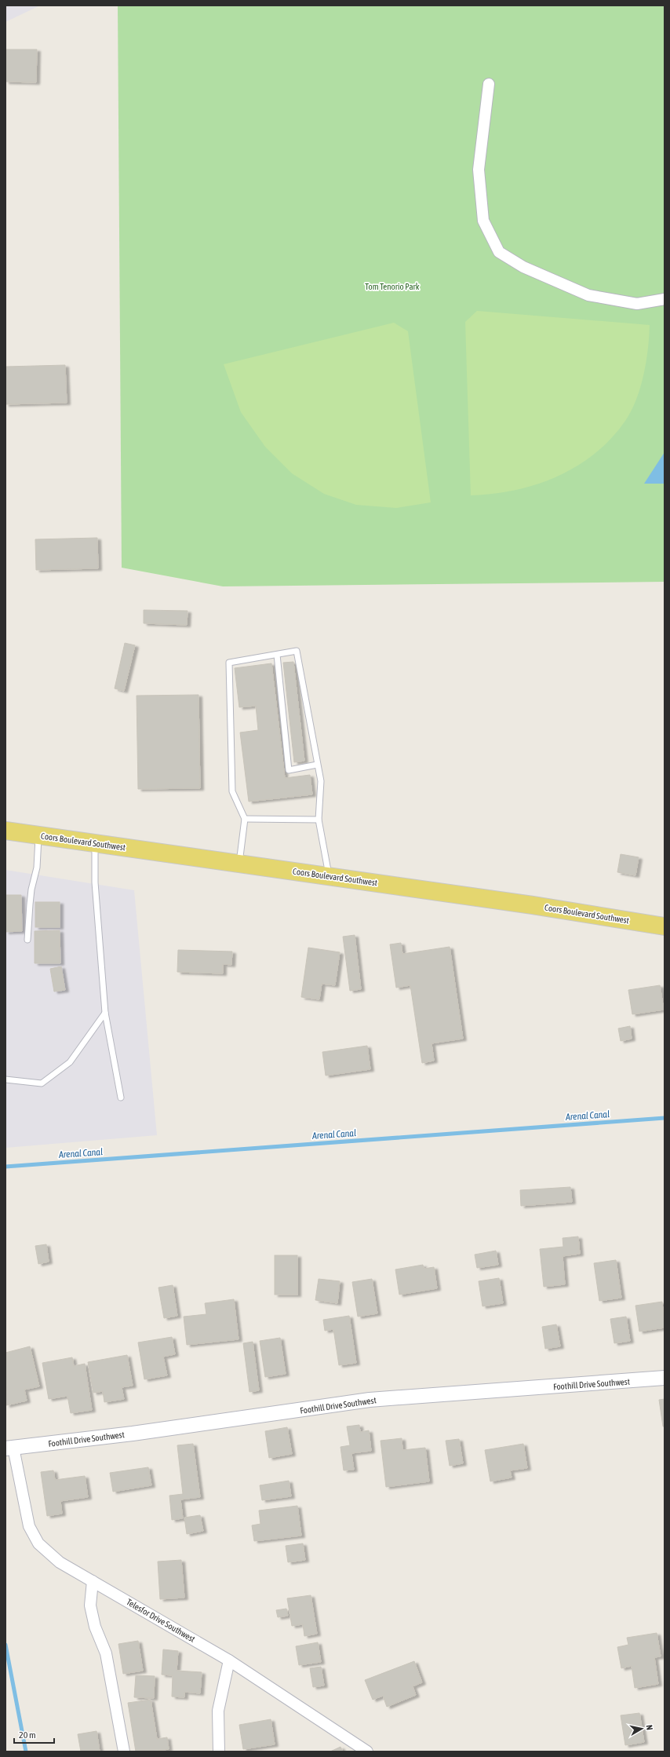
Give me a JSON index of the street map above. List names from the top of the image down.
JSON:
{
  "streets": {
    "main road": ["Coors Boulevard Southwest"],
    "street": ["Foothill Drive Southwest", "Telesfor Drive Southwest"]
  },
  "crossings": [
    ["Foothill Drive Southwest", "Telesfor Drive Southwest"]
  ],
  "water": ["Arenal Canal"],
  "parks": ["Tom Tenorio Park"],
  "scale_bar": "20 m",
  "north": "right"
}
